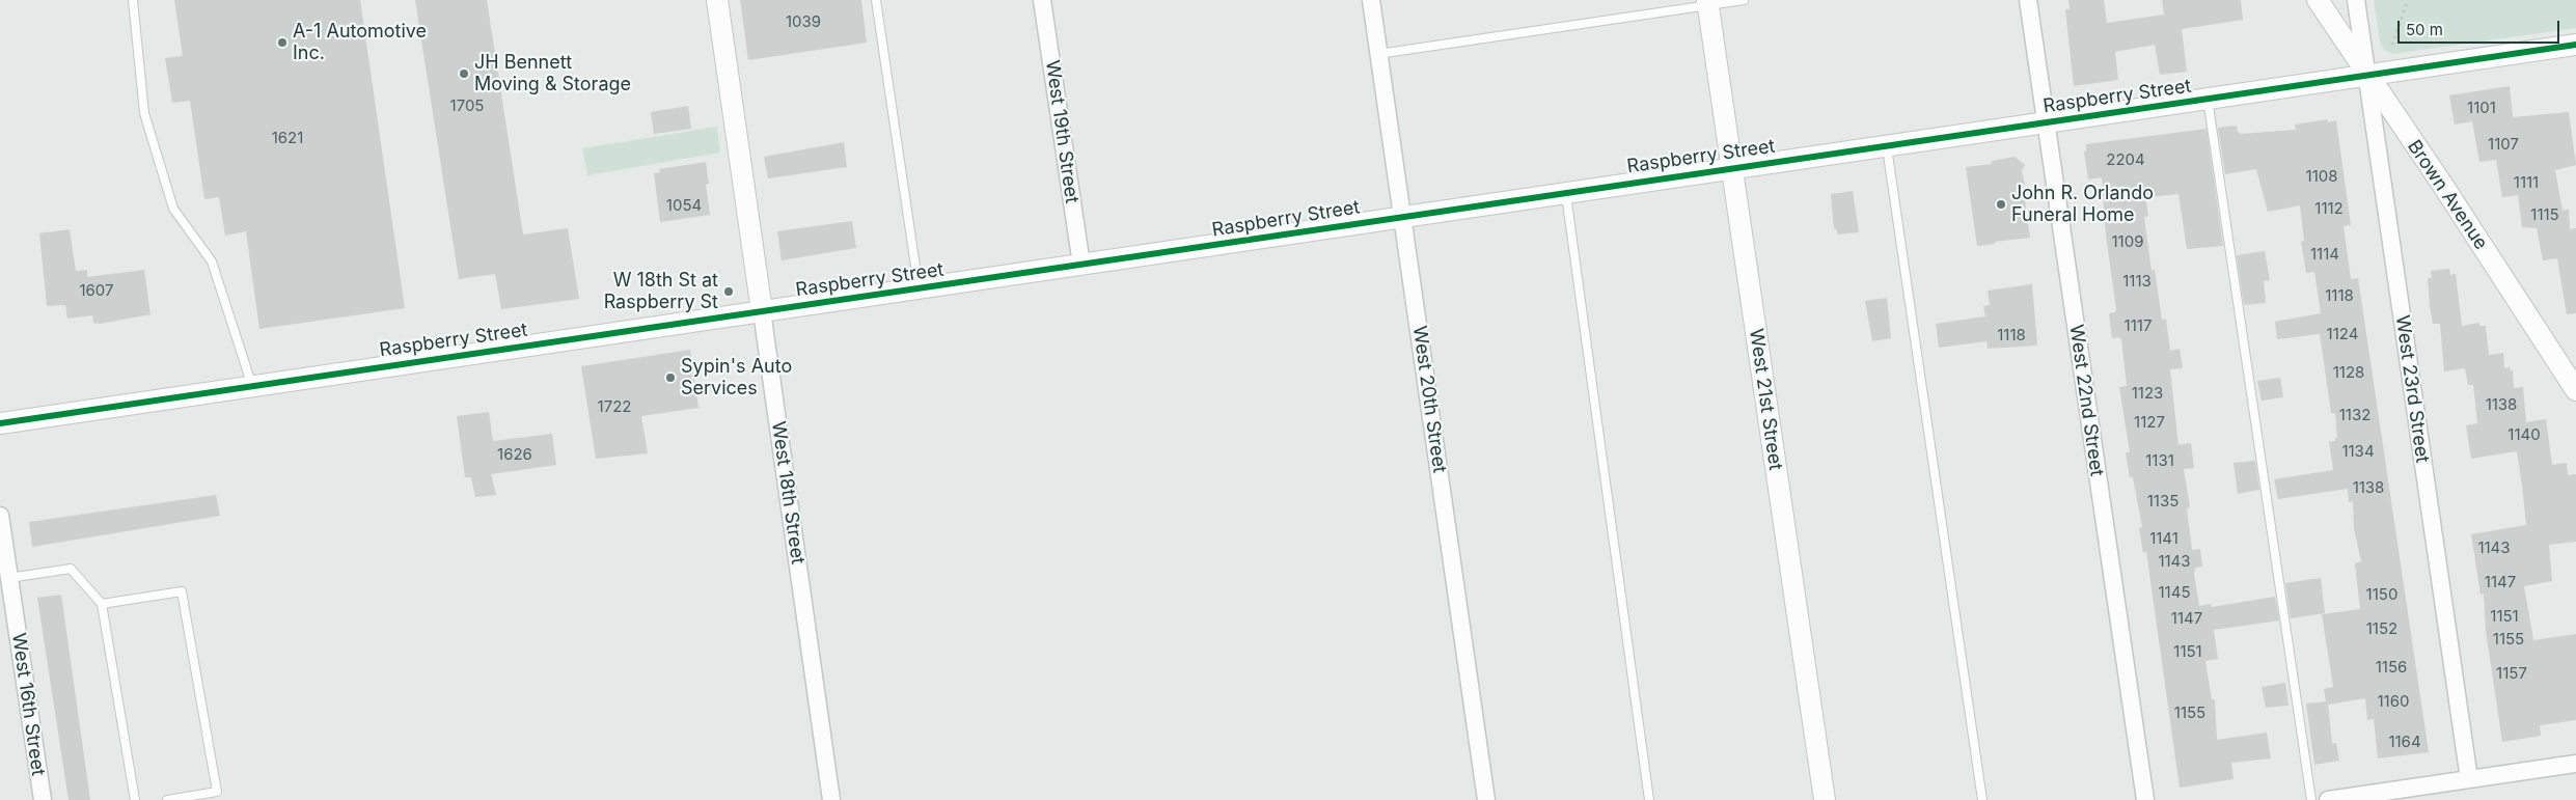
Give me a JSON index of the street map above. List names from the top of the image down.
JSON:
{
  "streets": {
    "street": [
      "Raspberry Street",
      "West 19th Street",
      "Brown Avenue",
      "West 23rd Street",
      "West 20th Street",
      "West 21st Street",
      "West 22nd Street",
      "West 18th Street",
      "West 16th Street"
    ]
  },
  "crossings": [
    ["Raspberry Street", "West 19th Street"],
    ["Raspberry Street", "Brown Avenue"],
    ["Raspberry Street", "West 23rd Street"],
    ["Raspberry Street", "West 20th Street"],
    ["Raspberry Street", "West 21st Street"],
    ["Raspberry Street", "West 22nd Street"],
    ["Raspberry Street", "West 18th Street"],
    ["Brown Avenue", "West 23rd Street"]
  ],
  "places": [
    "A-1 Automotive Inc.",
    "JH Bennett Moving & Storage",
    "John R. Orlando Funeral Home",
    "W 18th St at Raspberry St",
    "Sypin's Auto Services"
  ],
  "house_numbers": [
    "1039",
    "1705",
    "1101",
    "1621",
    "1107",
    "2204",
    "1108",
    "1111",
    "1054",
    "1112",
    "1115",
    "1109",
    "1114",
    "1113",
    "1607",
    "1118",
    "1117",
    "1124",
    "1118",
    "1128",
    "1123",
    "1138",
    "1722",
    "1132",
    "1127",
    "1140",
    "1134",
    "1626",
    "1131",
    "1138",
    "1135",
    "1141",
    "1143",
    "1143",
    "1147",
    "1145",
    "1150",
    "1151",
    "1147",
    "1152",
    "1155",
    "1151",
    "1156",
    "1157",
    "1160",
    "1155",
    "1164"
  ],
  "scale_bar": "50 m"
}
